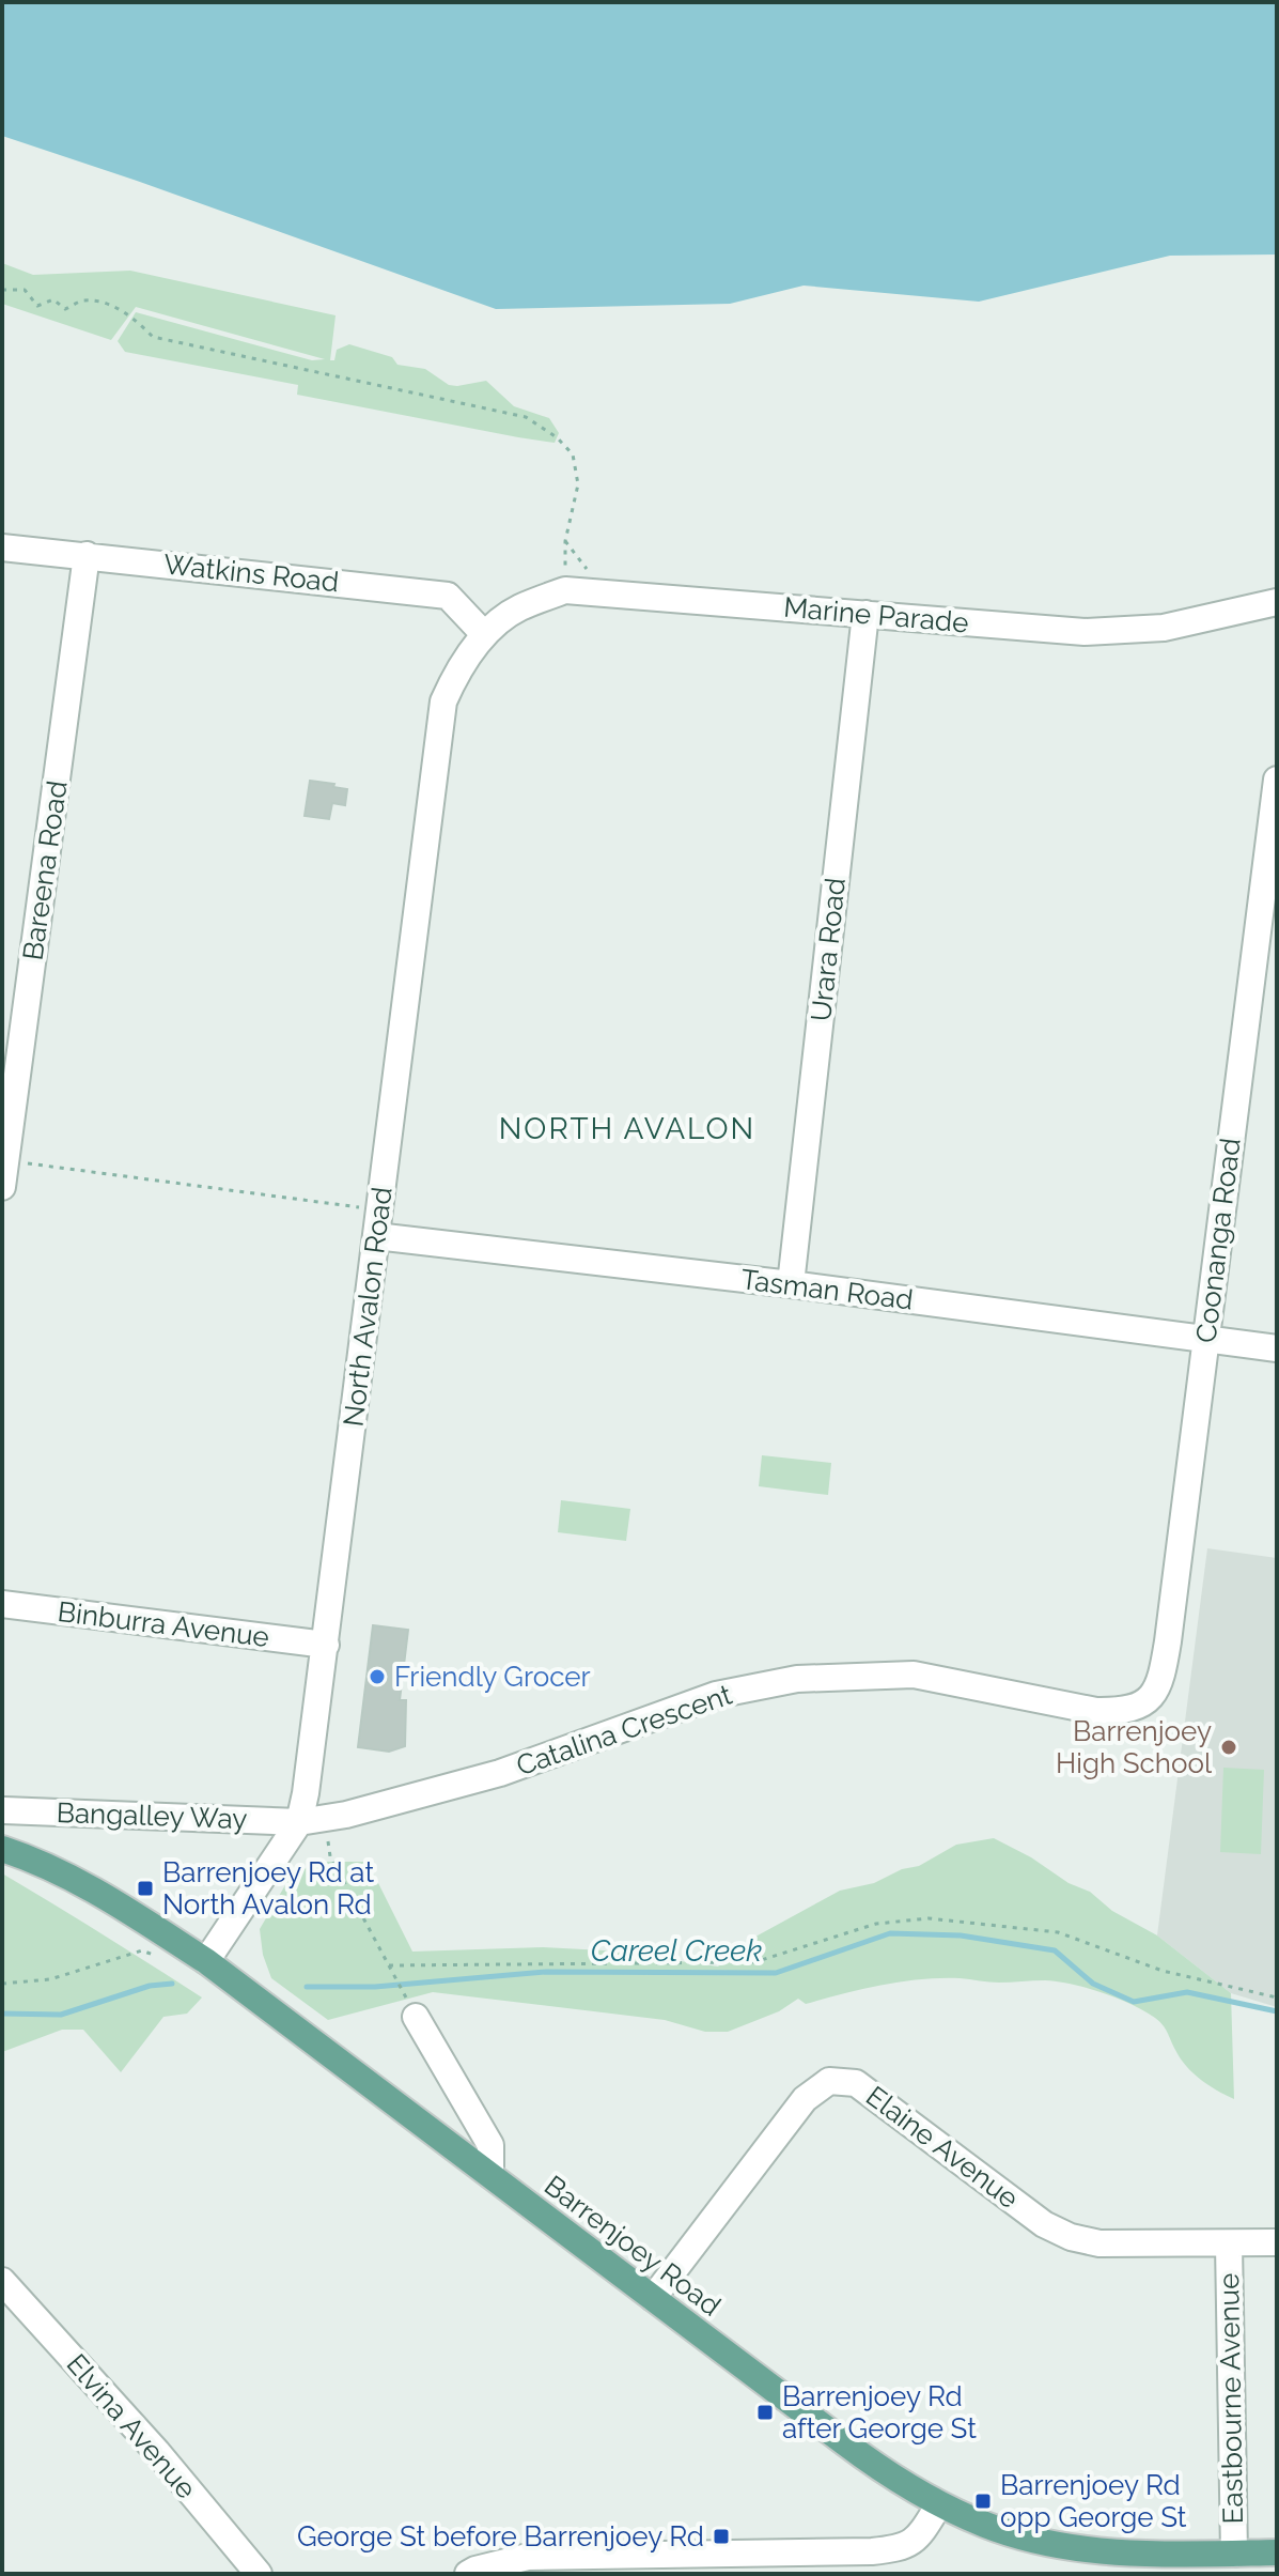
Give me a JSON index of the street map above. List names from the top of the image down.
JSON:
{
  "streets": {
    "main road": ["Barrenjoey Road"],
    "street": [
      "Watkins Road",
      "Marine Parade",
      "Bareena Road",
      "Urara Road",
      "Coonanga Road",
      "Tasman Road",
      "North Avalon Road",
      "Binburra Avenue",
      "Catalina Crescent",
      "Bangalley Way",
      "Elaine Avenue",
      "Eastbourne Avenue",
      "Elvina Avenue"
    ]
  },
  "crossings": [
    ["Watkins Road", "Marine Parade"],
    ["Watkins Road", "Bareena Road"],
    ["Watkins Road", "North Avalon Road"],
    ["Marine Parade", "Urara Road"],
    ["Marine Parade", "North Avalon Road"],
    ["Urara Road", "Tasman Road"],
    ["Coonanga Road", "Tasman Road"],
    ["Coonanga Road", "Catalina Crescent"],
    ["Tasman Road", "North Avalon Road"],
    ["North Avalon Road", "Binburra Avenue"],
    ["North Avalon Road", "Catalina Crescent"],
    ["North Avalon Road", "Bangalley Way"],
    ["North Avalon Road", "Barrenjoey Road"],
    ["Catalina Crescent", "Bangalley Way"],
    ["Elaine Avenue", "Barrenjoey Road"],
    ["Elaine Avenue", "Eastbourne Avenue"],
    ["Barrenjoey Road", "Eastbourne Avenue"]
  ],
  "districts": ["NORTH AVALON"],
  "water": ["Careel Creek"],
  "places": {
    "other": ["Friendly Grocer", "Barrenjoey High School"],
    "transit": [
      "Barrenjoey Rd at North Avalon Rd",
      "Barrenjoey Rd after George St",
      "Barrenjoey Rd opp George St",
      "George St before Barrenjoey Rd"
    ]
  }
}
